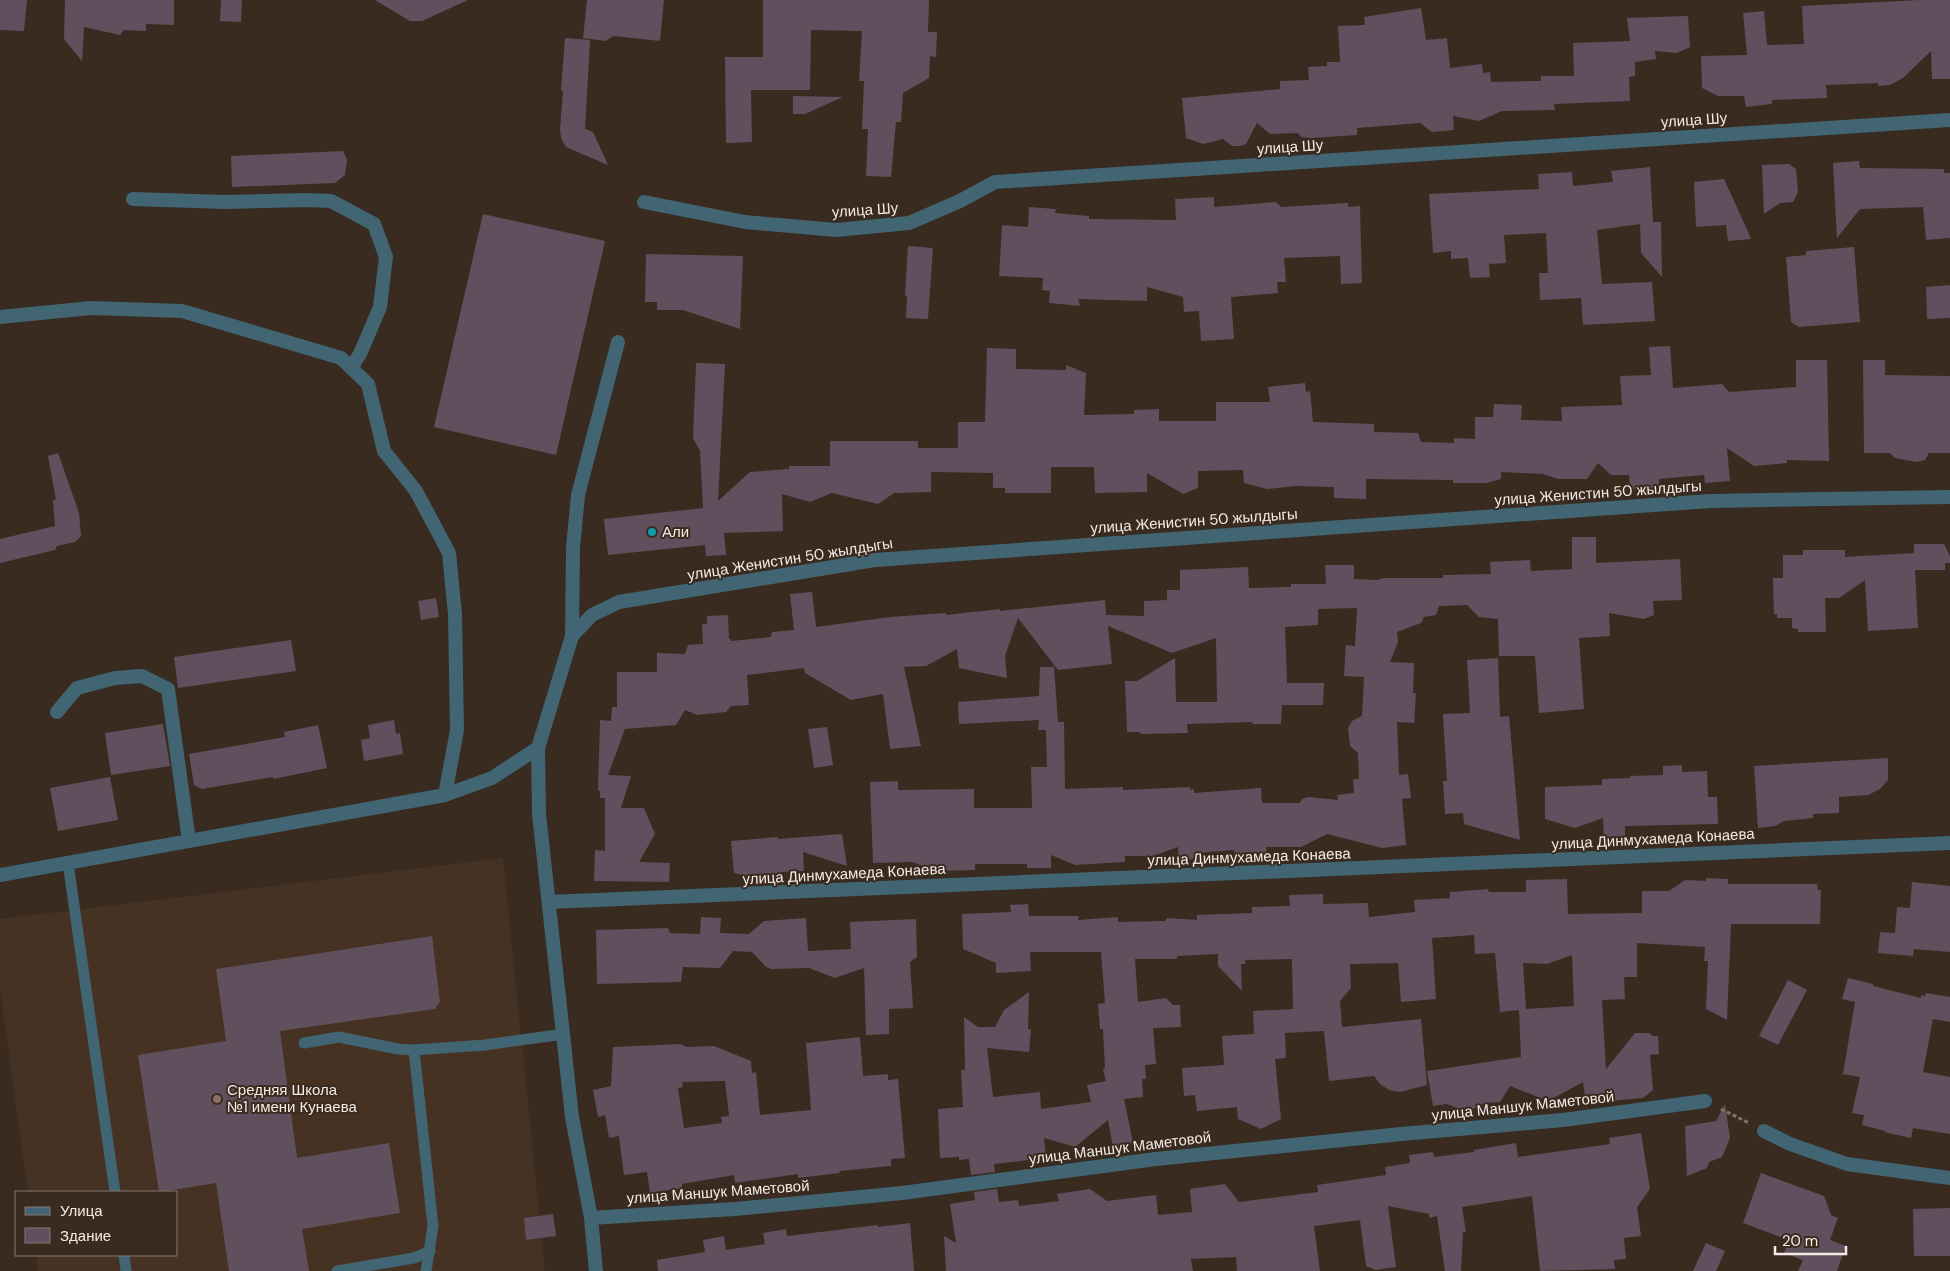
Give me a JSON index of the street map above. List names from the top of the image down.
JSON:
{
  "streets": {
    "street": [
      "улица Шу",
      "улица Женистин 50 жылдыгы",
      "улица Динмухамеда Конаева",
      "улица Маншук Маметовой"
    ]
  },
  "crossings": [
    ["улица Женистин 50 жылдыгы", "улица Динмухамеда Конаева"],
    ["улица Женистин 50 жылдыгы", "улица Маншук Маметовой"]
  ],
  "places": ["Али", "Средняя Школа №1 имени Кунаева"],
  "legend": ["Улица", "Здание"],
  "scale_bar": "20 m"
}
